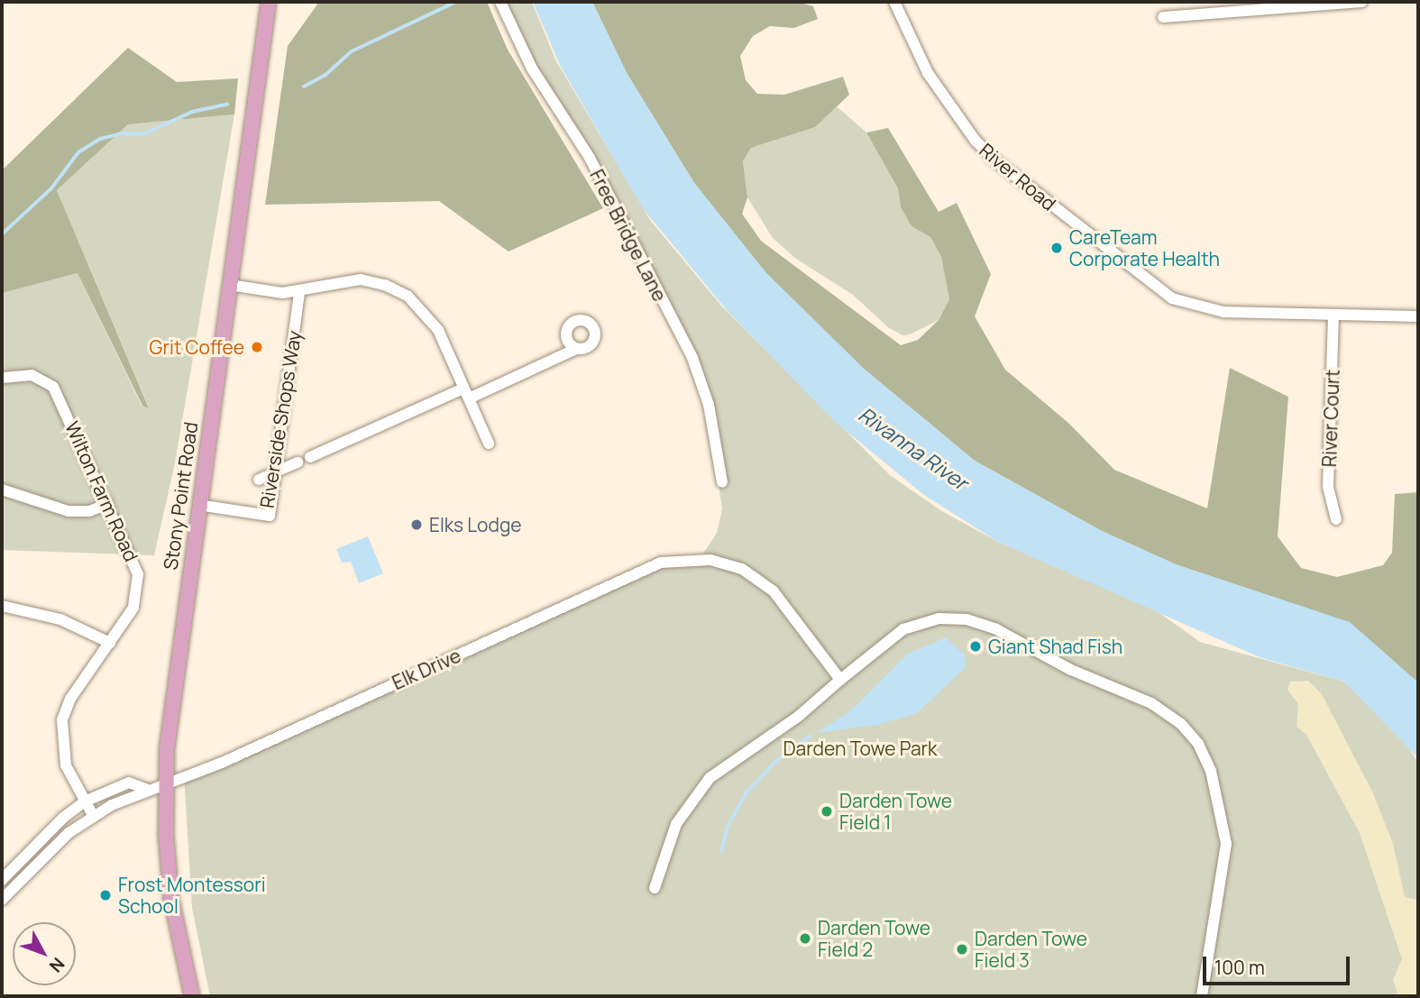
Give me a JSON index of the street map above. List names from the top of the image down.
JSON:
{
  "streets": {
    "main road": ["Stony Point Road"],
    "street": [
      "River Road",
      "Free Bridge Lane",
      "River Court",
      "Riverside Shops Way",
      "Wilton Farm Road",
      "Elk Drive"
    ]
  },
  "crossings": [
    ["River Road", "River Court"],
    ["Riverside Shops Way", "Stony Point Road"],
    ["Wilton Farm Road", "Elk Drive"],
    ["Stony Point Road", "Elk Drive"]
  ],
  "water": ["Rivanna River"],
  "parks": ["Darden Towe Park"],
  "places": [
    "CareTeam Corporate Health",
    "Grit Coffee",
    "Elks Lodge",
    "Giant Shad Fish",
    "Darden Towe Field 1",
    "Frost Montessori School",
    "Darden Towe Field 2",
    "Darden Towe Field 3"
  ],
  "scale_bar": "100 m",
  "north": "bottom right"
}
